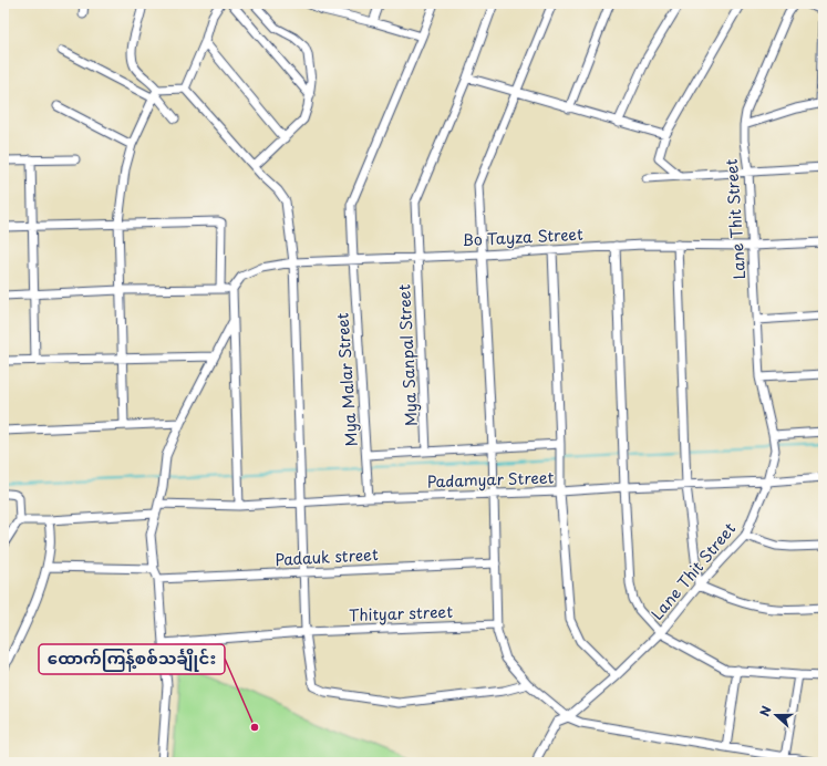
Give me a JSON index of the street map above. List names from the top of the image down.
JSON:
{
  "streets": {
    "street": [
      "Lane Thit Street",
      "Bo Tayza Street",
      "Mya Sanpal Street",
      "Mya Malar Street",
      "Padamyar Street",
      "Padauk street",
      "Thityar street"
    ]
  },
  "crossings": [
    ["Lane Thit Street", "Bo Tayza Street"],
    ["Lane Thit Street", "Padamyar Street"],
    ["Bo Tayza Street", "Mya Sanpal Street"],
    ["Bo Tayza Street", "Mya Malar Street"],
    ["Mya Malar Street", "Padamyar Street"]
  ],
  "places": ["ထောက်ကြန့်စစ်သင်္ချိုင်း"],
  "north": "left"
}
